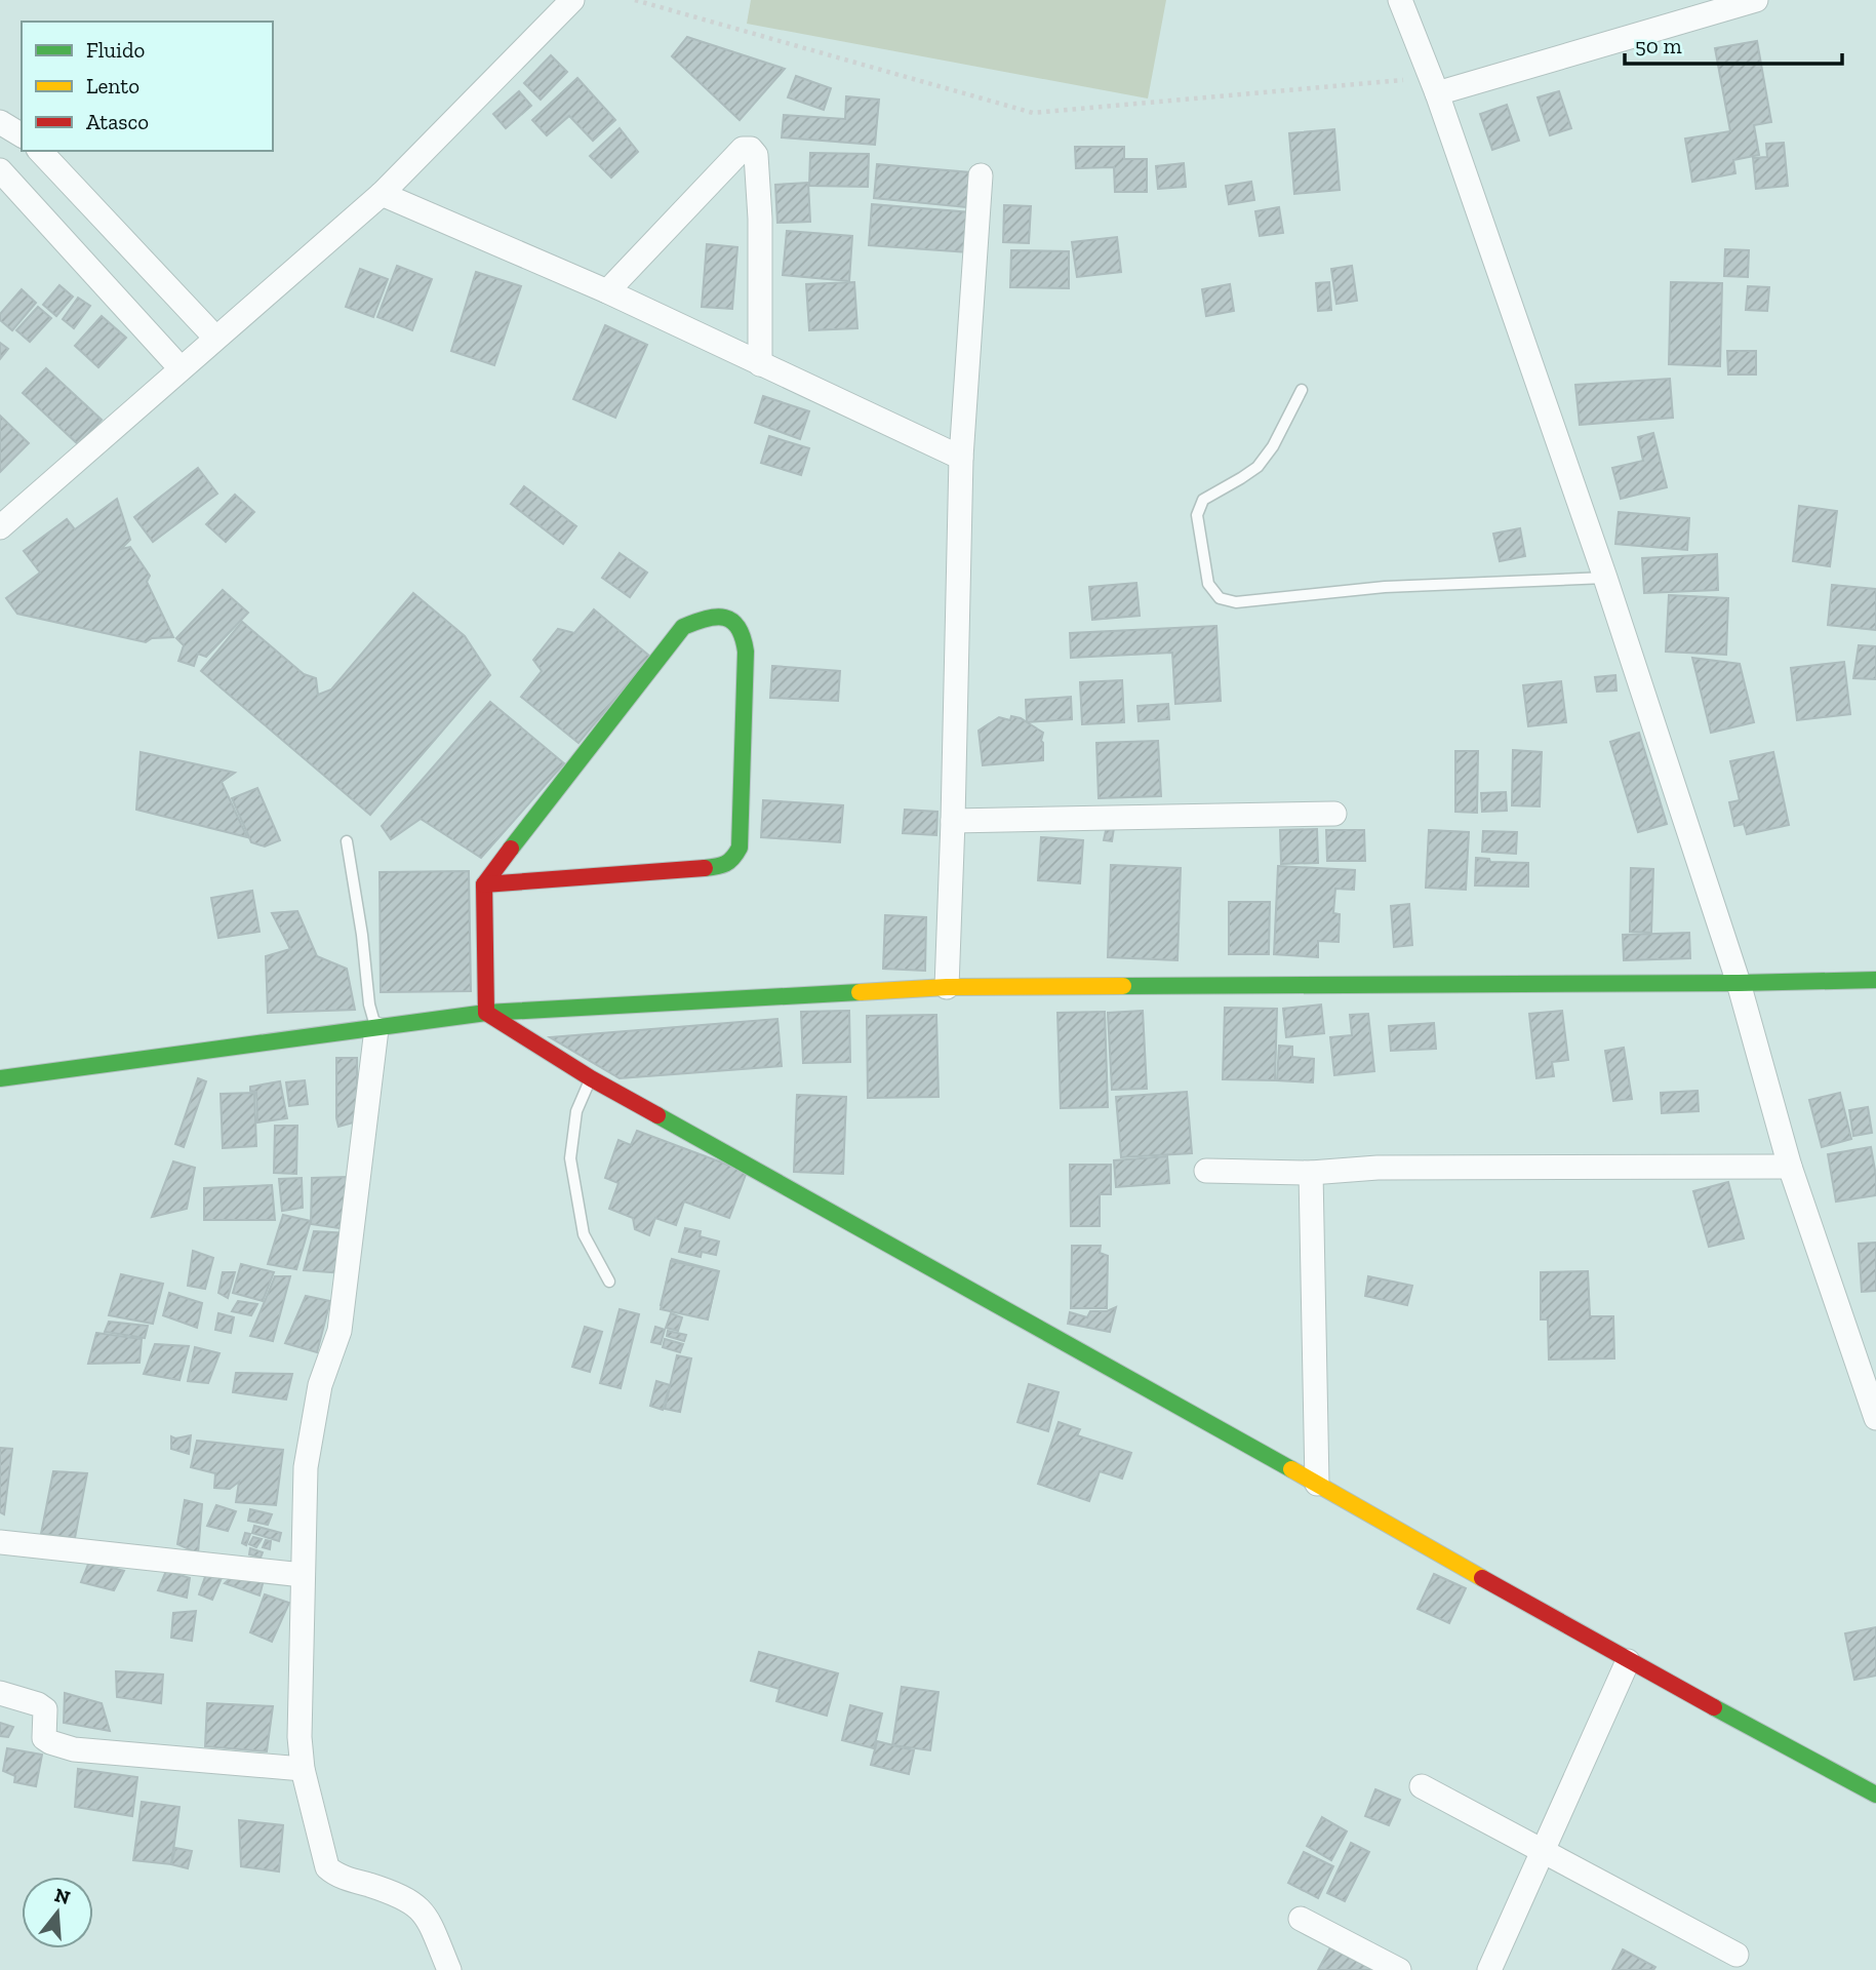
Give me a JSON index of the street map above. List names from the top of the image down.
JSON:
{
  "legend": ["Fluido", "Lento", "Atasco"],
  "scale_bar": "50 m",
  "north": "top"
}
